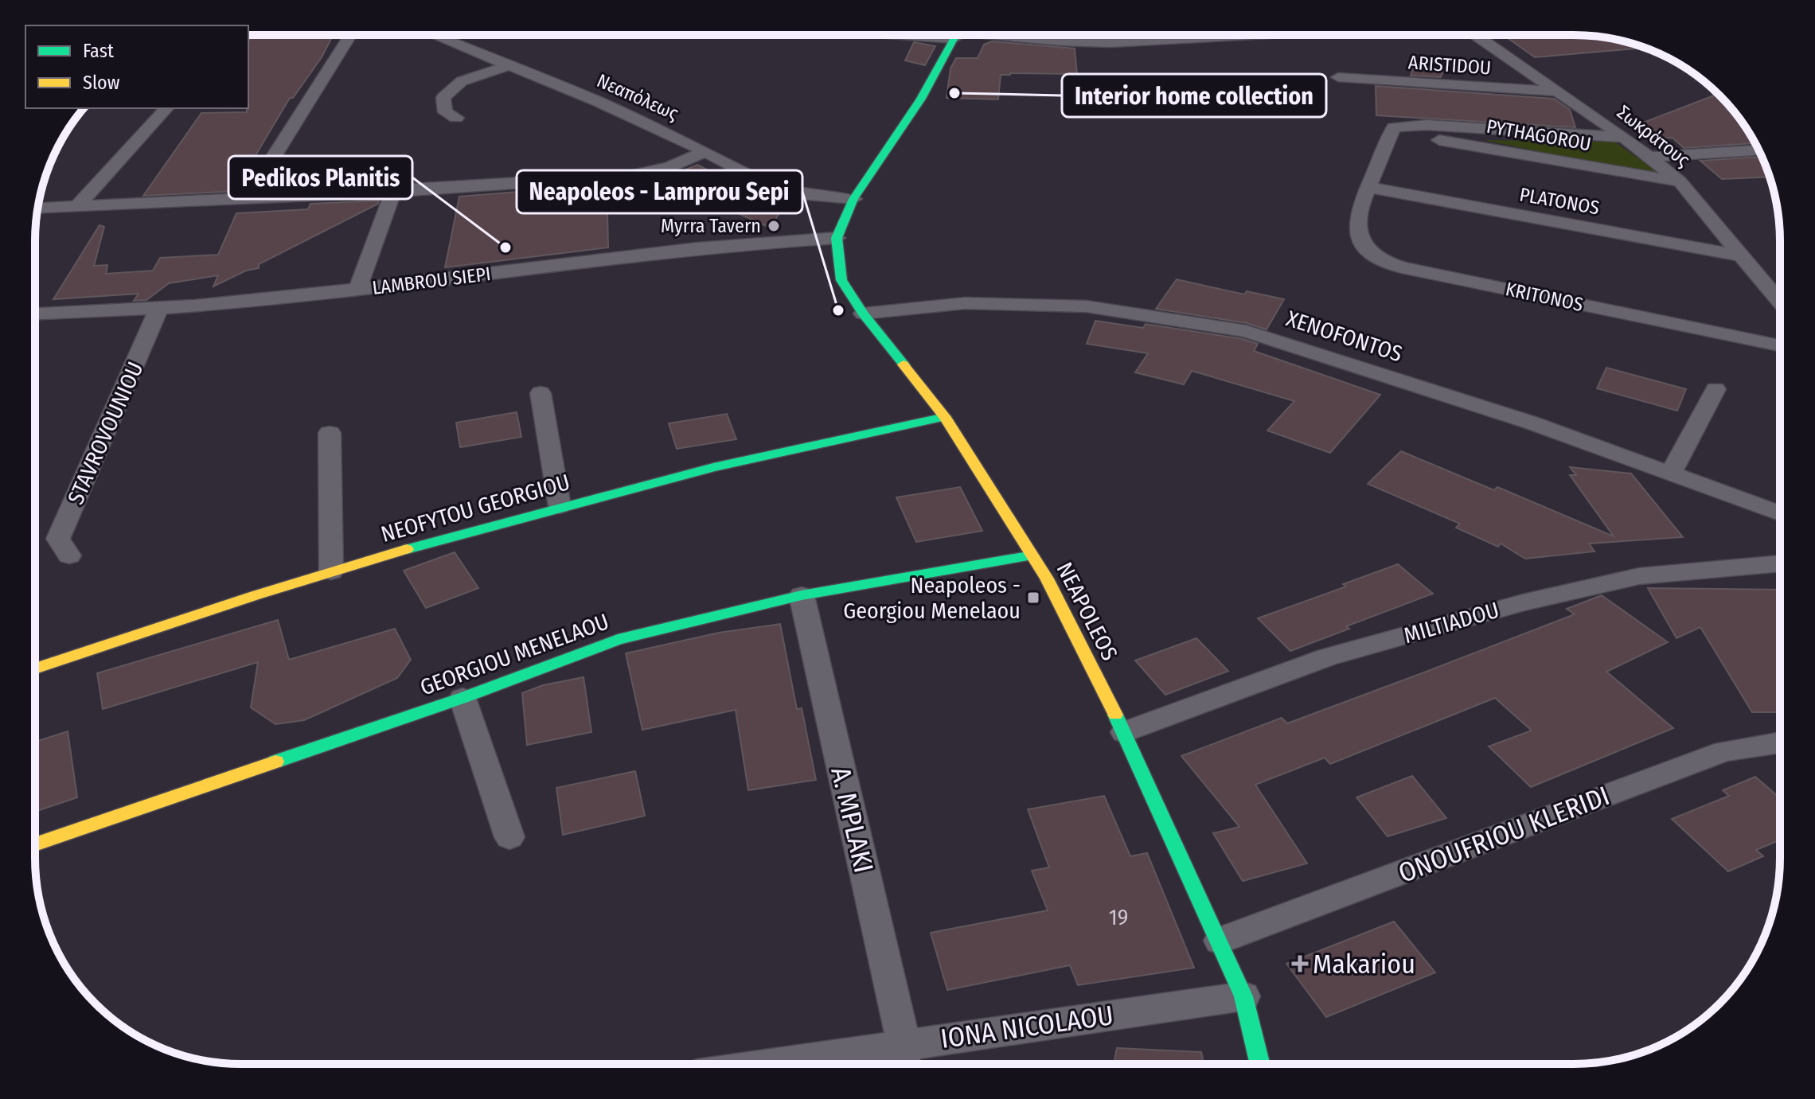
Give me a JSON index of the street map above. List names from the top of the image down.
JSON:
{
  "streets": {
    "main road": ["NEOFYTOU GEORGIOU", "NEAPOLEOS", "GEORGIOU MENELAOU"],
    "street": [
      "ARISTIDOU",
      "Νεαπόλεως",
      "PYTHAGOROU",
      "Σωκράτους",
      "PLATONOS",
      "LAMBROU SIEPI",
      "KRITONOS",
      "XENOFONTOS",
      "STAVROVOUNIOU",
      "MILTIADOU",
      "A. MPLAKI",
      "ONOUFRIOU KLERIDI",
      "IONA NICOLAOU"
    ]
  },
  "crossings": [
    ["ARISTIDOU", "Σωκράτους"],
    ["Νεαπόλεως", "NEAPOLEOS"],
    ["PYTHAGOROU", "Σωκράτους"],
    ["PYTHAGOROU", "KRITONOS"],
    ["Σωκράτους", "PLATONOS"],
    ["PLATONOS", "KRITONOS"],
    ["LAMBROU SIEPI", "STAVROVOUNIOU"],
    ["LAMBROU SIEPI", "NEAPOLEOS"],
    ["XENOFONTOS", "NEAPOLEOS"],
    ["NEOFYTOU GEORGIOU", "NEAPOLEOS"],
    ["NEAPOLEOS", "MILTIADOU"],
    ["NEAPOLEOS", "GEORGIOU MENELAOU"],
    ["NEAPOLEOS", "ONOUFRIOU KLERIDI"],
    ["NEAPOLEOS", "IONA NICOLAOU"],
    ["GEORGIOU MENELAOU", "A. MPLAKI"],
    ["A. MPLAKI", "IONA NICOLAOU"]
  ],
  "places": {
    "other": [
      "Interior home collection",
      "Myrra Tavern",
      "Pedikos Planitis",
      "Neapoleos - Lamprou Sepi"
    ],
    "transit": ["Neapoleos - Georgiou Menelaou"],
    "health": ["Makariou"]
  },
  "house_numbers": ["19"],
  "legend": ["Fast", "Slow"]
}
